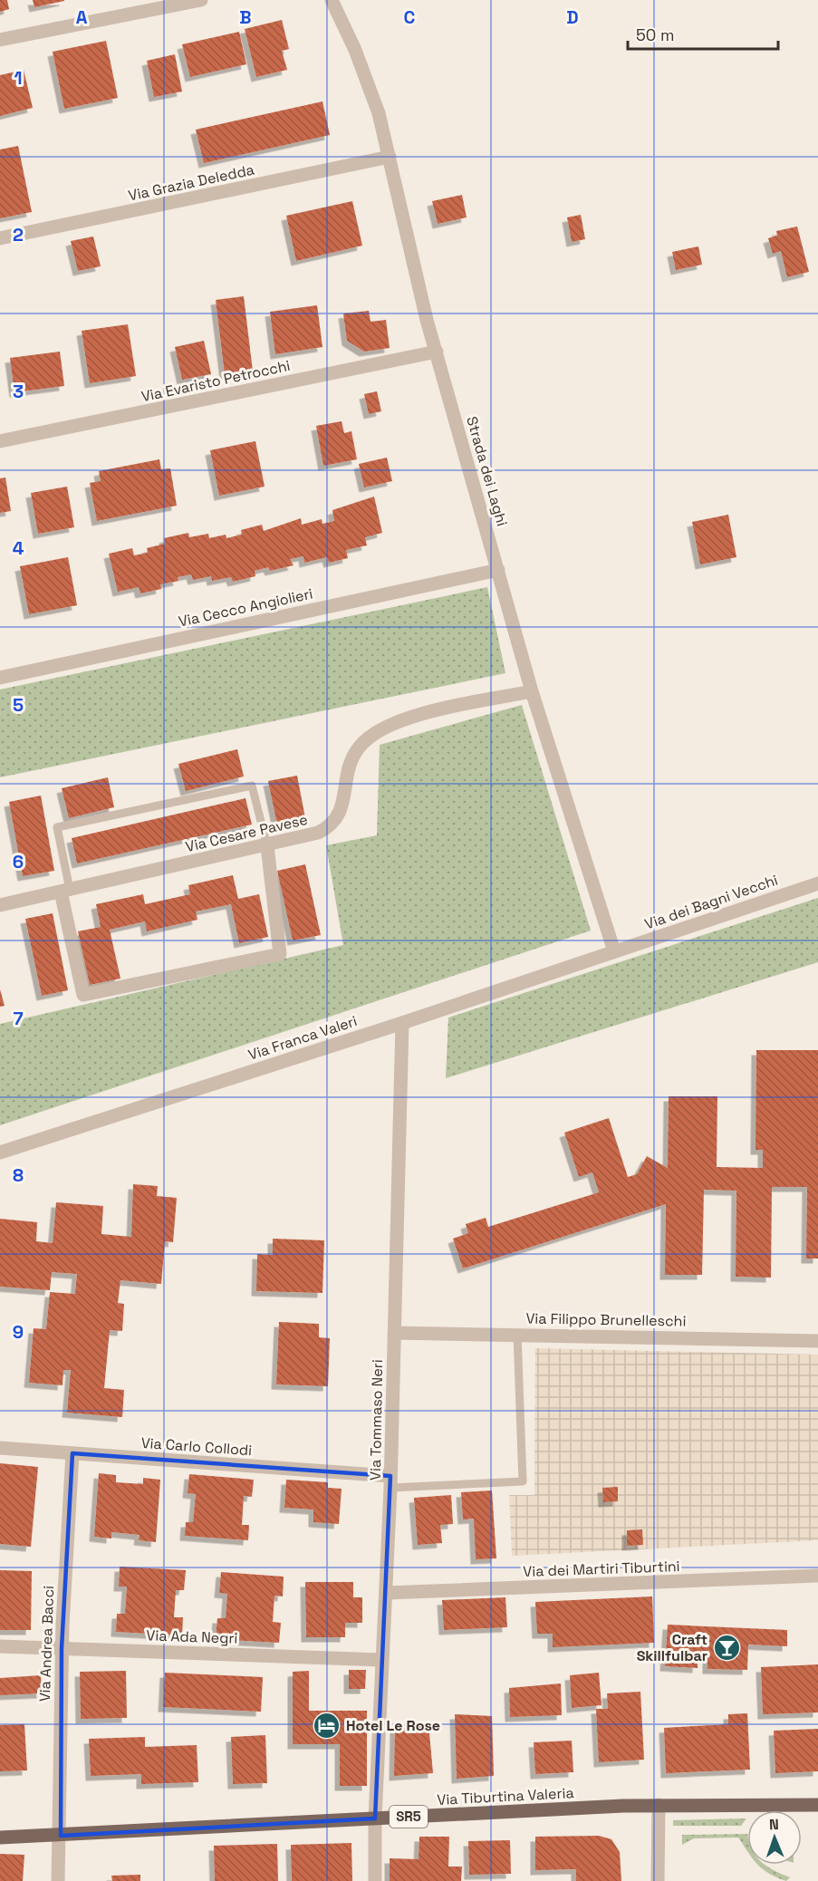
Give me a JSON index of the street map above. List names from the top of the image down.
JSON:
{
  "streets": {
    "main road": ["Via Tiburtina Valeria", "SR5"],
    "street": [
      "Via Grazia Deledda",
      "Via Evaristo Petrocchi",
      "Strada dei Laghi",
      "Via Cecco Angiolieri",
      "Via Cesare Pavese",
      "Via dei Bagni Vecchi",
      "Via Franca Valeri",
      "Via Filippo Brunelleschi",
      "Via Tommaso Neri",
      "Via Carlo Collodi",
      "Via dei Martiri Tiburtini",
      "Via Ada Negri",
      "Via Andrea Bacci"
    ]
  },
  "crossings": [
    ["Via Grazia Deledda", "Strada dei Laghi"],
    ["Via Evaristo Petrocchi", "Strada dei Laghi"],
    ["Strada dei Laghi", "Via Cecco Angiolieri"],
    ["Strada dei Laghi", "Via Cesare Pavese"],
    ["Strada dei Laghi", "Via dei Bagni Vecchi"],
    ["Strada dei Laghi", "Via Franca Valeri"],
    ["Via dei Bagni Vecchi", "Via Franca Valeri"],
    ["Via Franca Valeri", "Via Tommaso Neri"],
    ["Via Filippo Brunelleschi", "Via Tommaso Neri"],
    ["Via Tommaso Neri", "Via Carlo Collodi"],
    ["Via Tommaso Neri", "Via dei Martiri Tiburtini"],
    ["Via Tommaso Neri", "Via Ada Negri"],
    ["Via Tommaso Neri", "Via Tiburtina Valeria"],
    ["Via Carlo Collodi", "Via Andrea Bacci"],
    ["Via Ada Negri", "Via Andrea Bacci"],
    ["Via Andrea Bacci", "Via Tiburtina Valeria"]
  ],
  "places": {
    "bar": ["Craft Skillfulbar"],
    "hotel": ["Hotel Le Rose"]
  },
  "scale_bar": "50 m",
  "north": "top",
  "grid": {
    "columns": [
      "A",
      "B",
      "C",
      "D"
    ],
    "rows": [
      "1",
      "2",
      "3",
      "4",
      "5",
      "6",
      "7",
      "8",
      "9"
    ]
  }
}
